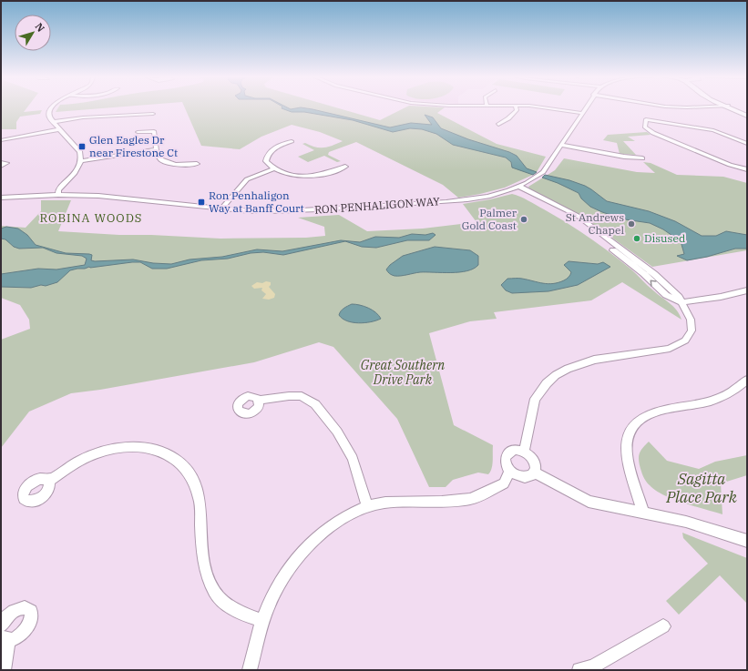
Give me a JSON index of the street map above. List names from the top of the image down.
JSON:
{
  "streets": {
    "street": ["RON PENHALIGON WAY"]
  },
  "districts": ["ROBINA WOODS"],
  "parks": ["Great Southern Drive Park", "Sagitta Place Park"],
  "places": {
    "transit": ["Glen Eagles Dr near Firestone Ct", "Ron Penhaligon Way at Banff Court"],
    "other": ["Palmer Gold Coast", "St Andrews Chapel", "Disused"]
  },
  "north": "top right"
}
